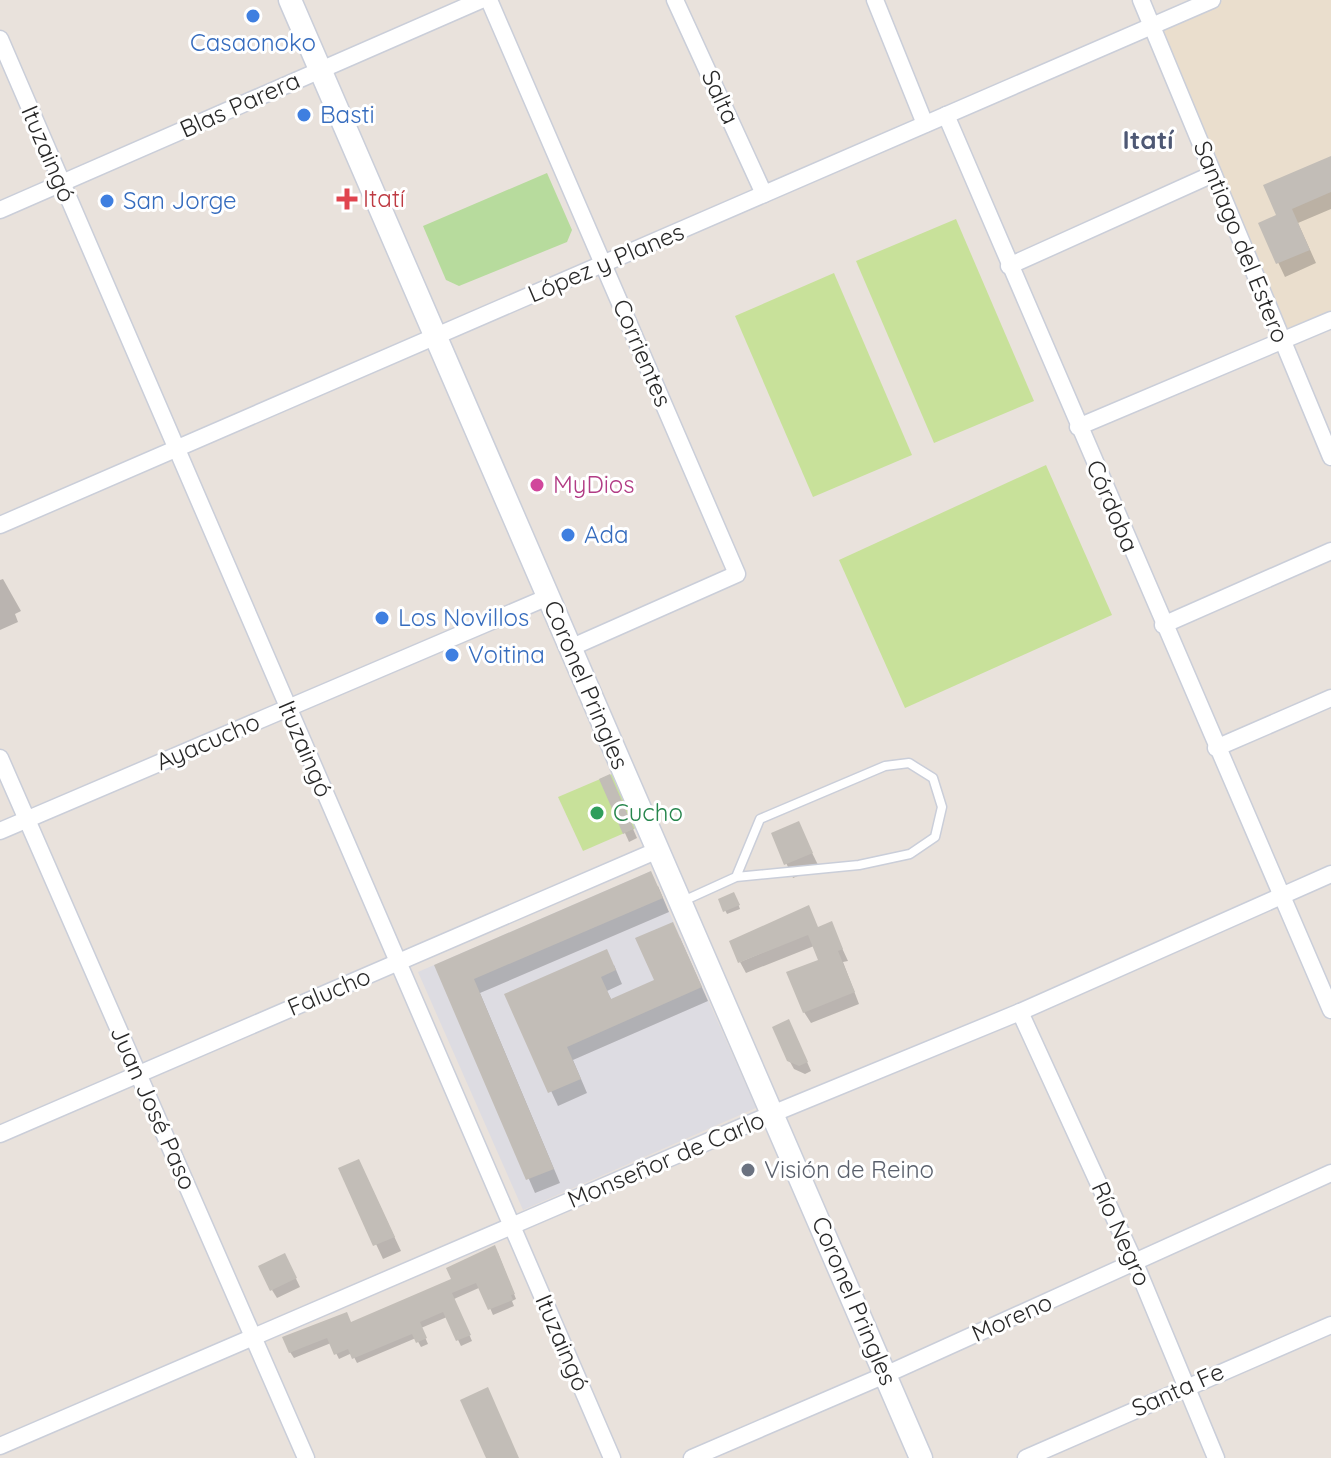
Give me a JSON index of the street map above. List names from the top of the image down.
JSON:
{
  "streets": {
    "main road": ["Coronel Pringles"],
    "street": [
      "Salta",
      "Blas Parera",
      "Ituzaingó",
      "Santiago del Estero",
      "López y Planes",
      "Corrientes",
      "Córdoba",
      "Ayacucho",
      "Falucho",
      "Juan José Paso",
      "Monseñor de Carlo",
      "Río Negro",
      "Moreno",
      "Santa Fe"
    ]
  },
  "crossings": [
    ["Salta", "López y Planes"],
    ["Blas Parera", "Ituzaingó"],
    ["Blas Parera", "Coronel Pringles"],
    ["Ituzaingó", "López y Planes"],
    ["Ituzaingó", "Ayacucho"],
    ["Ituzaingó", "Falucho"],
    ["Ituzaingó", "Monseñor de Carlo"],
    ["Santiago del Estero", "López y Planes"],
    ["López y Planes", "Corrientes"],
    ["López y Planes", "Córdoba"],
    ["López y Planes", "Coronel Pringles"],
    ["Corrientes", "Coronel Pringles"],
    ["Córdoba", "Monseñor de Carlo"],
    ["Coronel Pringles", "Ayacucho"],
    ["Coronel Pringles", "Falucho"],
    ["Coronel Pringles", "Monseñor de Carlo"],
    ["Coronel Pringles", "Moreno"],
    ["Ayacucho", "Juan José Paso"],
    ["Falucho", "Juan José Paso"],
    ["Juan José Paso", "Monseñor de Carlo"],
    ["Monseñor de Carlo", "Río Negro"],
    ["Río Negro", "Moreno"],
    ["Río Negro", "Santa Fe"]
  ],
  "districts": ["Itatí"],
  "places": {
    "other": [
      "Casaonoko",
      "Basti",
      "San Jorge",
      "MyDios",
      "Ada",
      "Los Novillos",
      "Voitina",
      "Cucho",
      "Visión de Reino"
    ],
    "health": ["Itatí"]
  }
}
